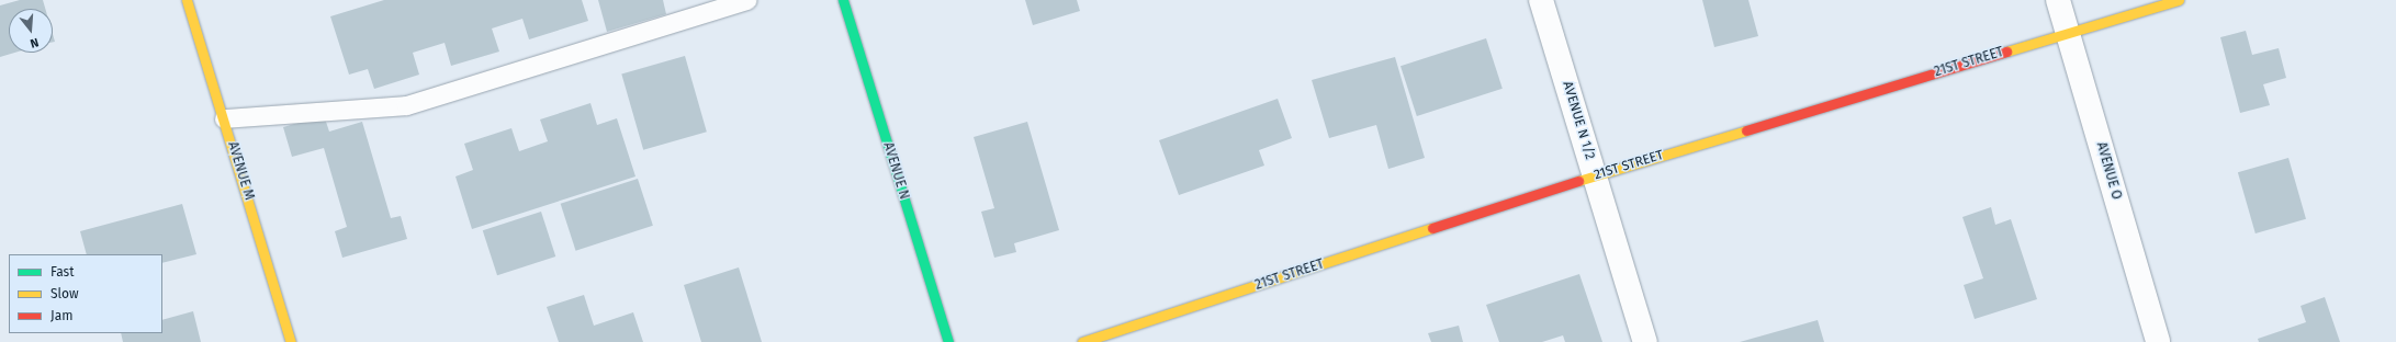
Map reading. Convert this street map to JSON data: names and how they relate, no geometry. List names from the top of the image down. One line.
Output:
{"streets":{"street":["21ST STREET","AVENUE N 1/2","AVENUE M","AVENUE N","AVENUE O"]},"crossings":[["21ST STREET","AVENUE N 1/2"],["21ST STREET","AVENUE O"]],"legend":["Fast","Slow","Jam"],"north":"bottom"}
